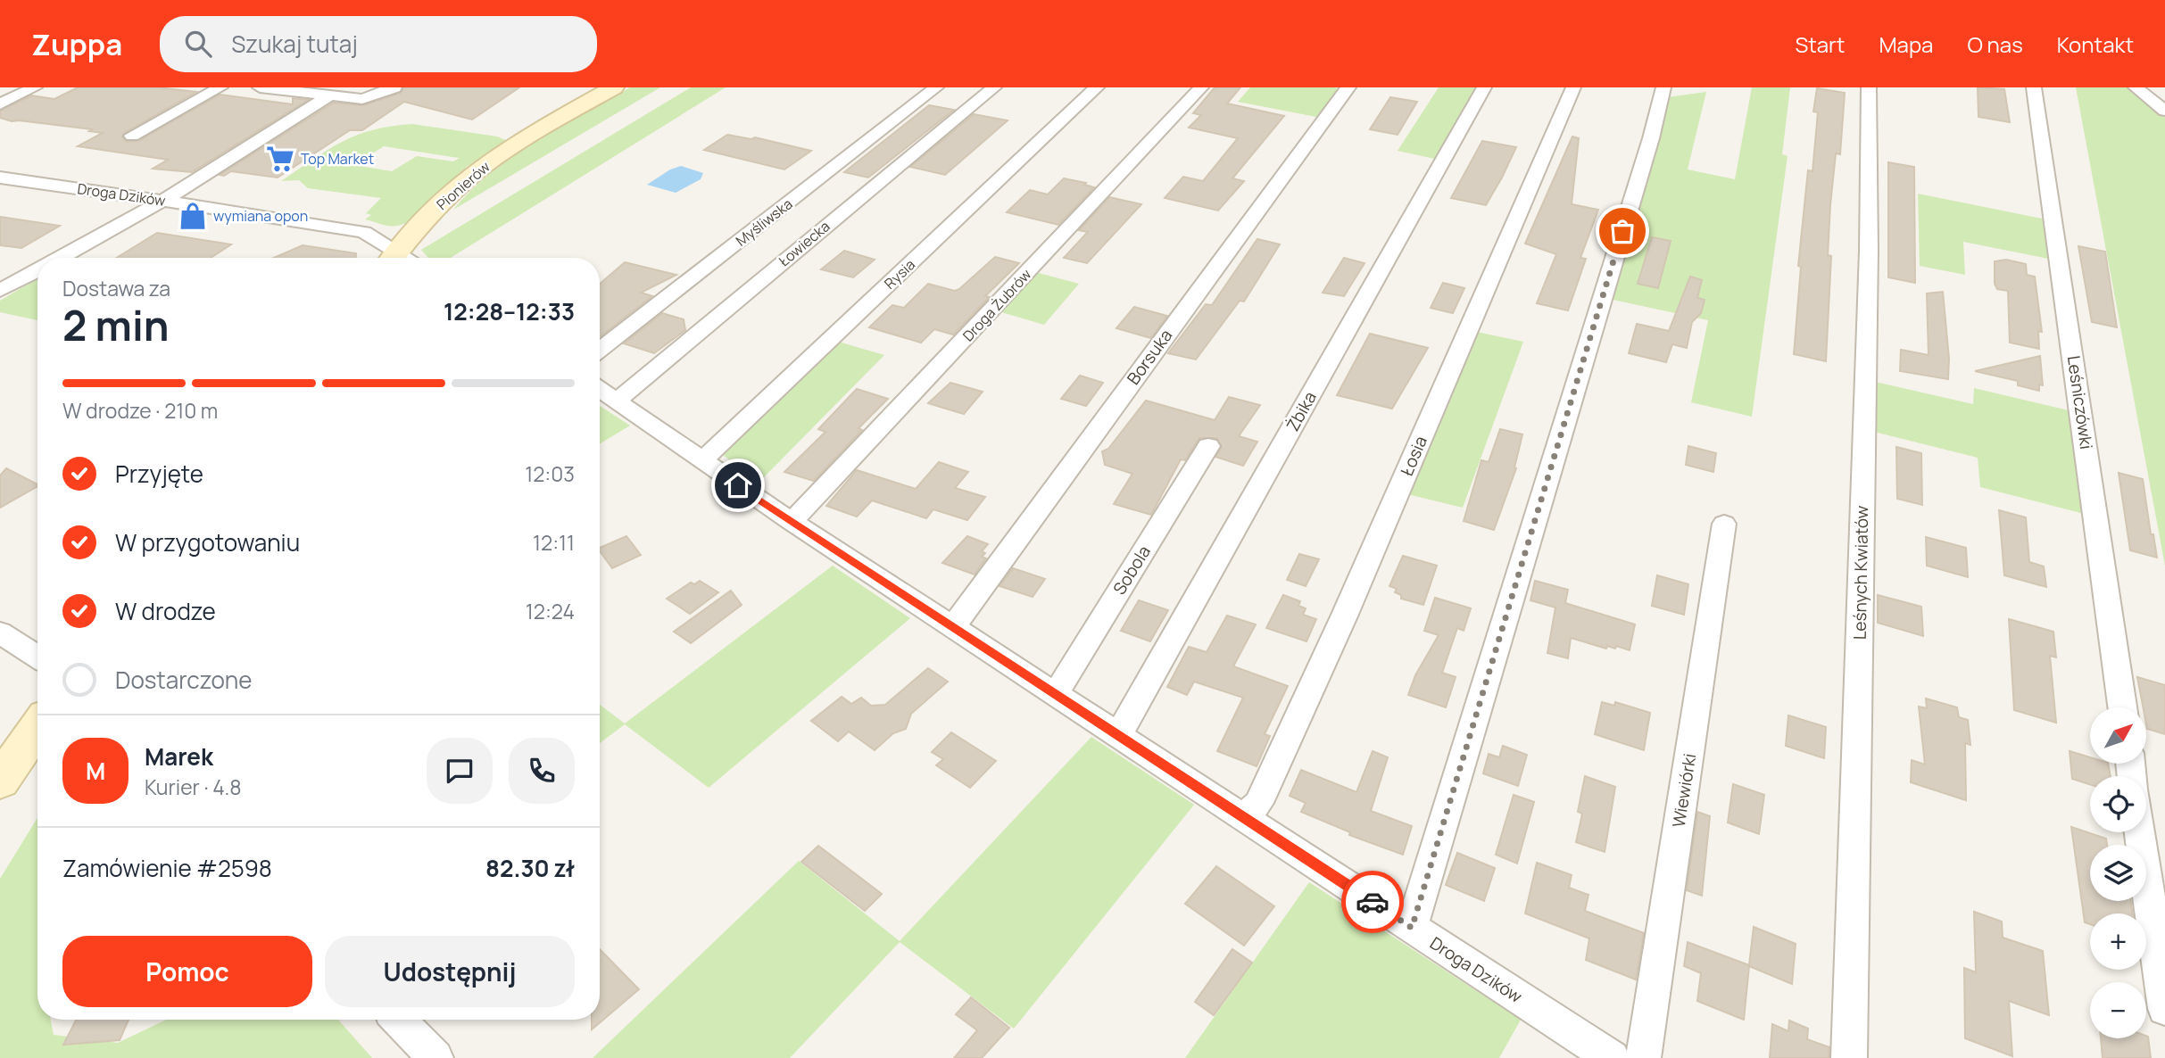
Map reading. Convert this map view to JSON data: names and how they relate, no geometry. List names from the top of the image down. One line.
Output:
{"streets":{"main road":["Pionierów"],"street":["Droga Dzików","Myśliwska","Łowiecka","Rysia","Droga Żubrów","Borsuka","Leśniczówki","Żbika","Łosia","Sobola","Leśnych Kwiatów","Wiewiórki"]},"crossings":[["Pionierów","Droga Dzików"],["Droga Dzików","Łowiecka"],["Droga Dzików","Rysia"],["Droga Dzików","Droga Żubrów"],["Droga Dzików","Borsuka"],["Droga Dzików","Żbika"],["Droga Dzików","Łosia"],["Droga Dzików","Sobola"]],"places":{"supermarket":["Top Market"],"shop":["wymiana opon"]},"north":"top right","page":{"header":"Zuppa","search":"Szukaj tutaj","nav":["Start","Mapa","O nas","Kontakt"],"heading":["2 min","Dostawa za","12:28–12:33"],"panel":["Marek","Kurier · 4.8","Zamówienie #2598","82.30 zł"],"bar":"W drodze · 210 m","list":[["Przyjęte","12:03"],["W przygotowaniu","12:11"],["W drodze","12:24"],"Dostarczone"],"map_buttons":["+","−"],"round":"M","buttons":["Pomoc","Udostępnij"]}}
